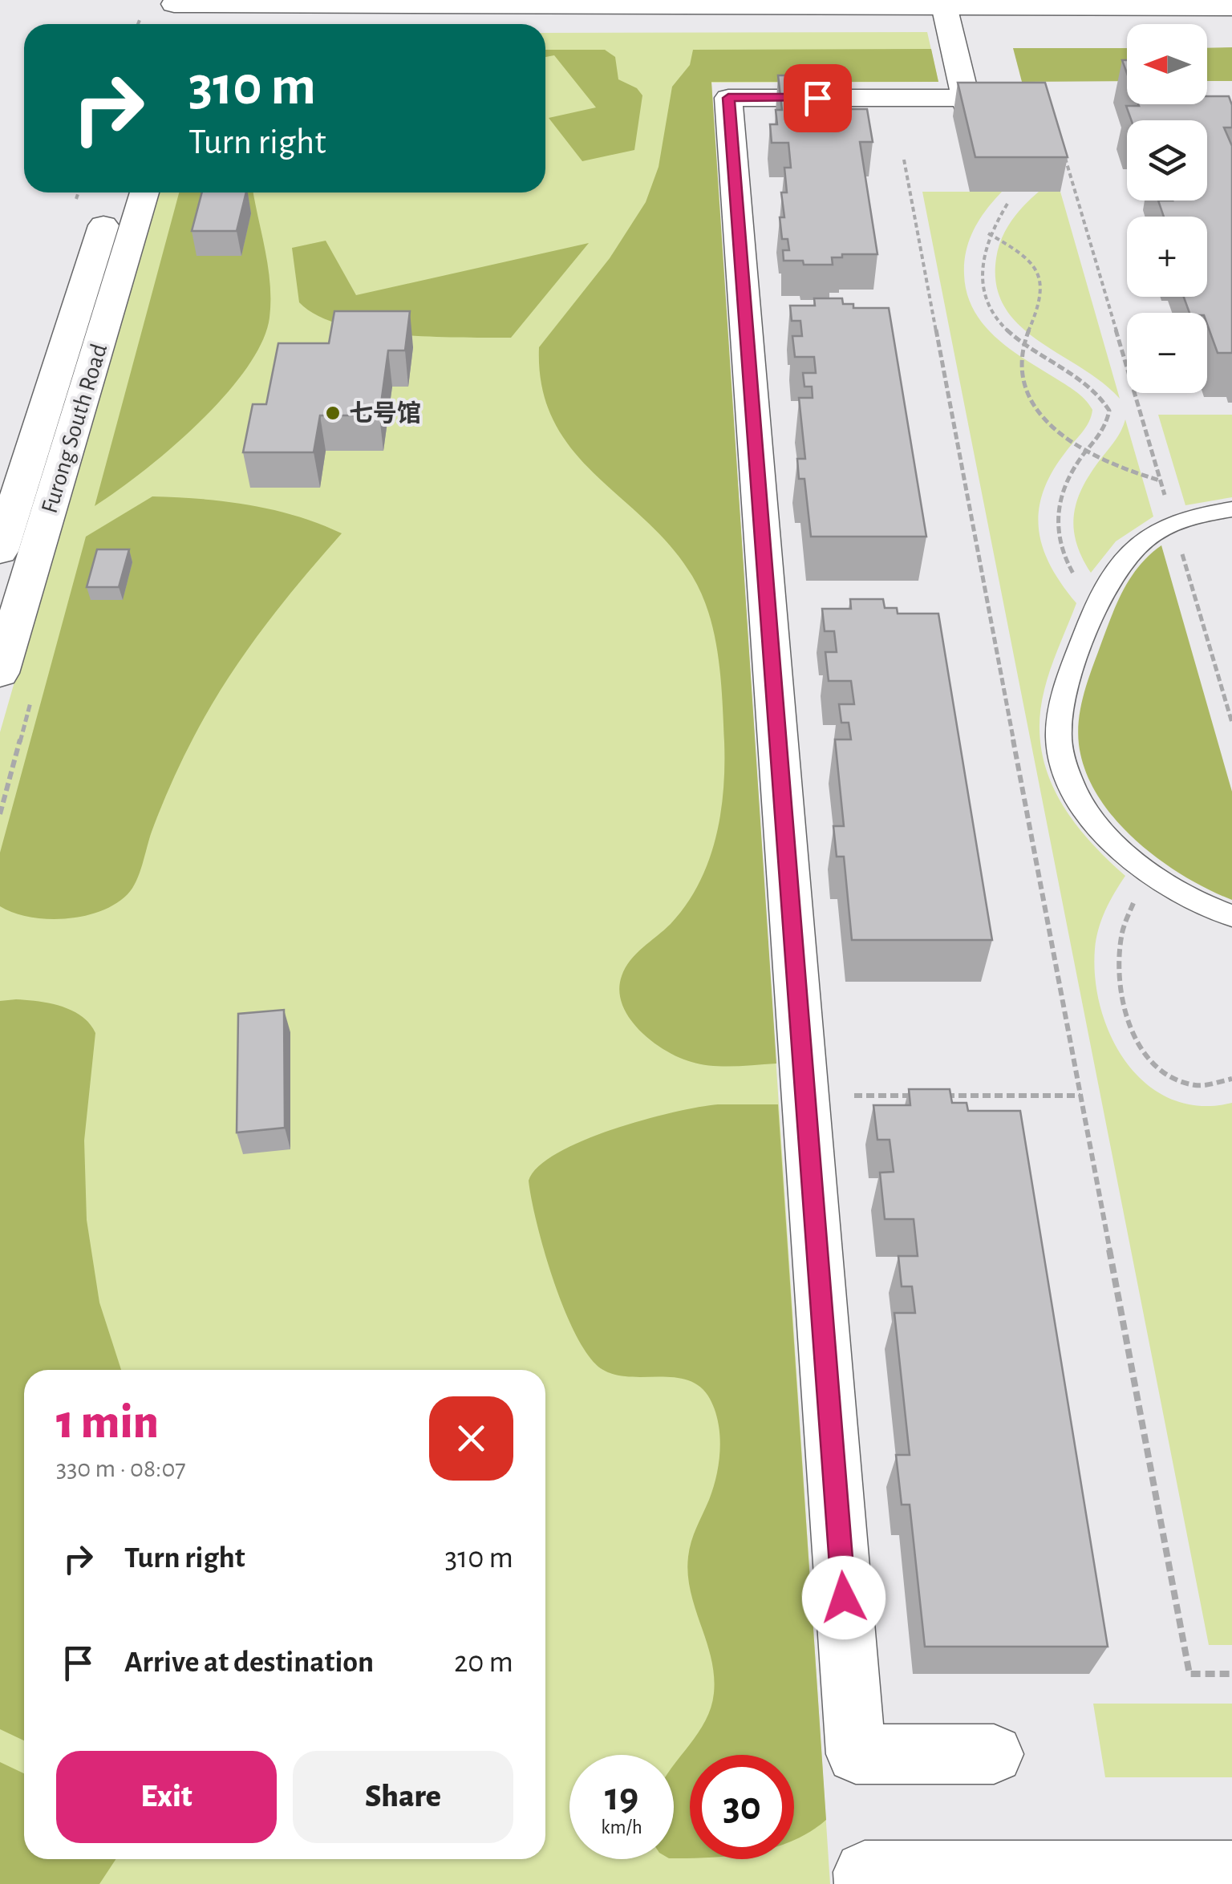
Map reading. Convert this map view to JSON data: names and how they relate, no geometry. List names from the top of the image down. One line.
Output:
{"streets":{"main road":["Furong South Road"]},"places":["七号馆"],"north":"left","page":{"map_buttons":["+","−"],"turn":["310 m","Turn right"],"heading":["1 min","330 m · 08:07"],"list":[{"name":"Turn right","value":"310 m"},{"name":"Arrive at destination","value":"20 m"}],"buttons":["Exit","Share"],"speed":"19 km/h","limit":"30"}}
